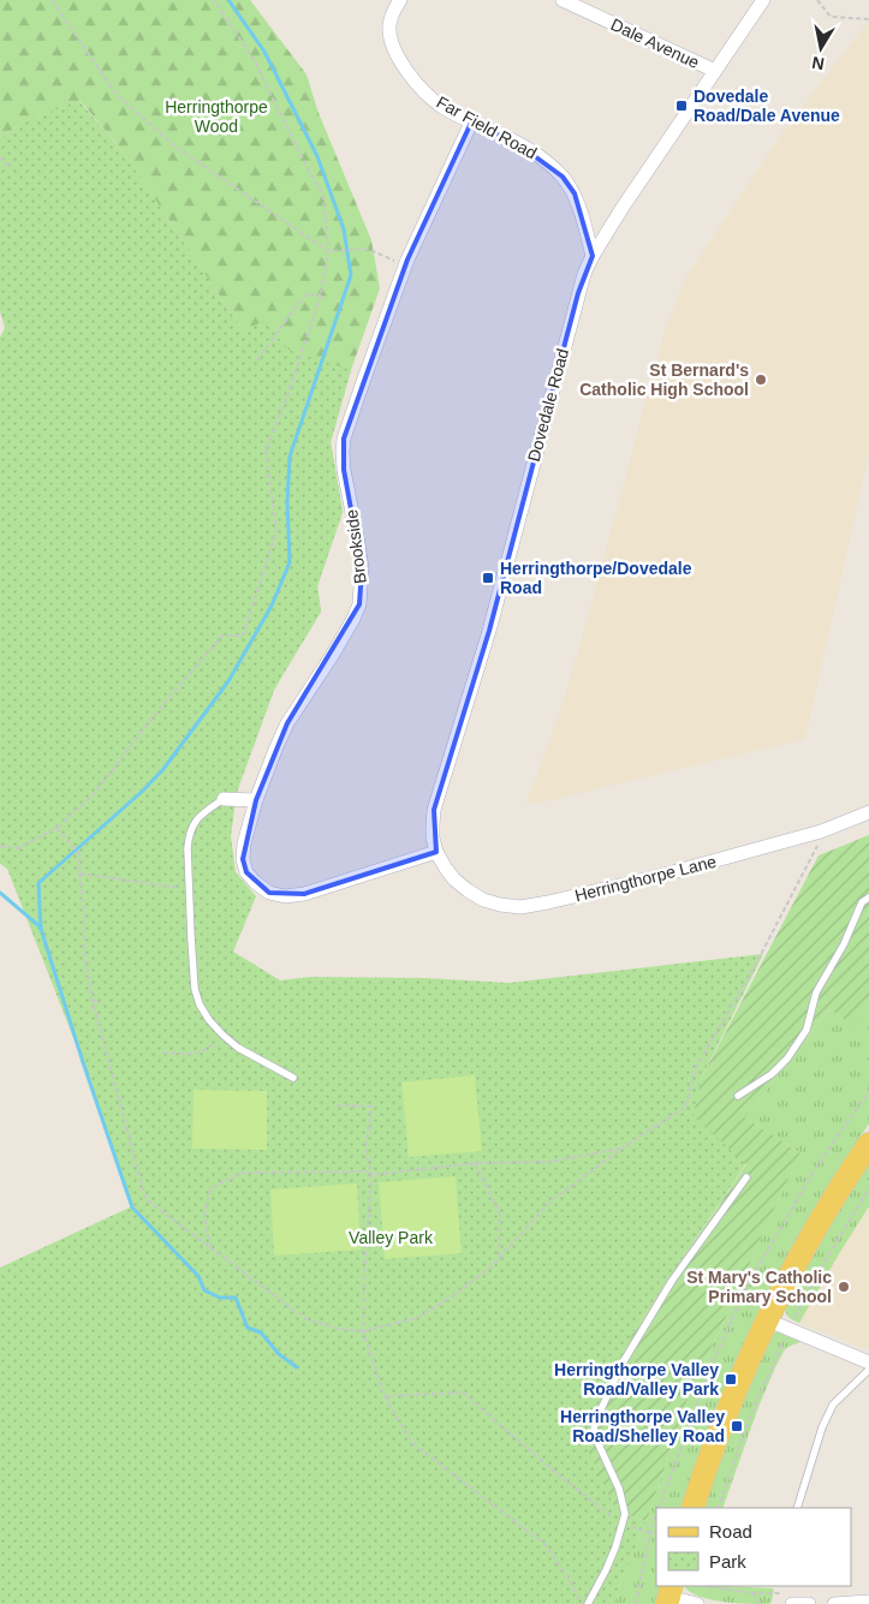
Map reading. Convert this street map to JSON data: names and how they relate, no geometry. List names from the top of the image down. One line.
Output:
{"streets":{"street":["Dale Avenue","Far Field Road","Dovedale Road","Brookside","Herringthorpe Lane"]},"crossings":[["Dale Avenue","Dovedale Road"],["Far Field Road","Dovedale Road"],["Far Field Road","Brookside"],["Dovedale Road","Brookside"],["Dovedale Road","Herringthorpe Lane"],["Brookside","Herringthorpe Lane"]],"parks":["Herringthorpe Wood","Valley Park"],"places":{"transit":["Dovedale Road/Dale Avenue","Herringthorpe/Dovedale Road","Herringthorpe Valley Road/Valley Park","Herringthorpe Valley Road/Shelley Road"],"other":["St Bernard's Catholic High School","St Mary's Catholic Primary School"]},"legend":["Road","Park"],"north":"bottom"}
